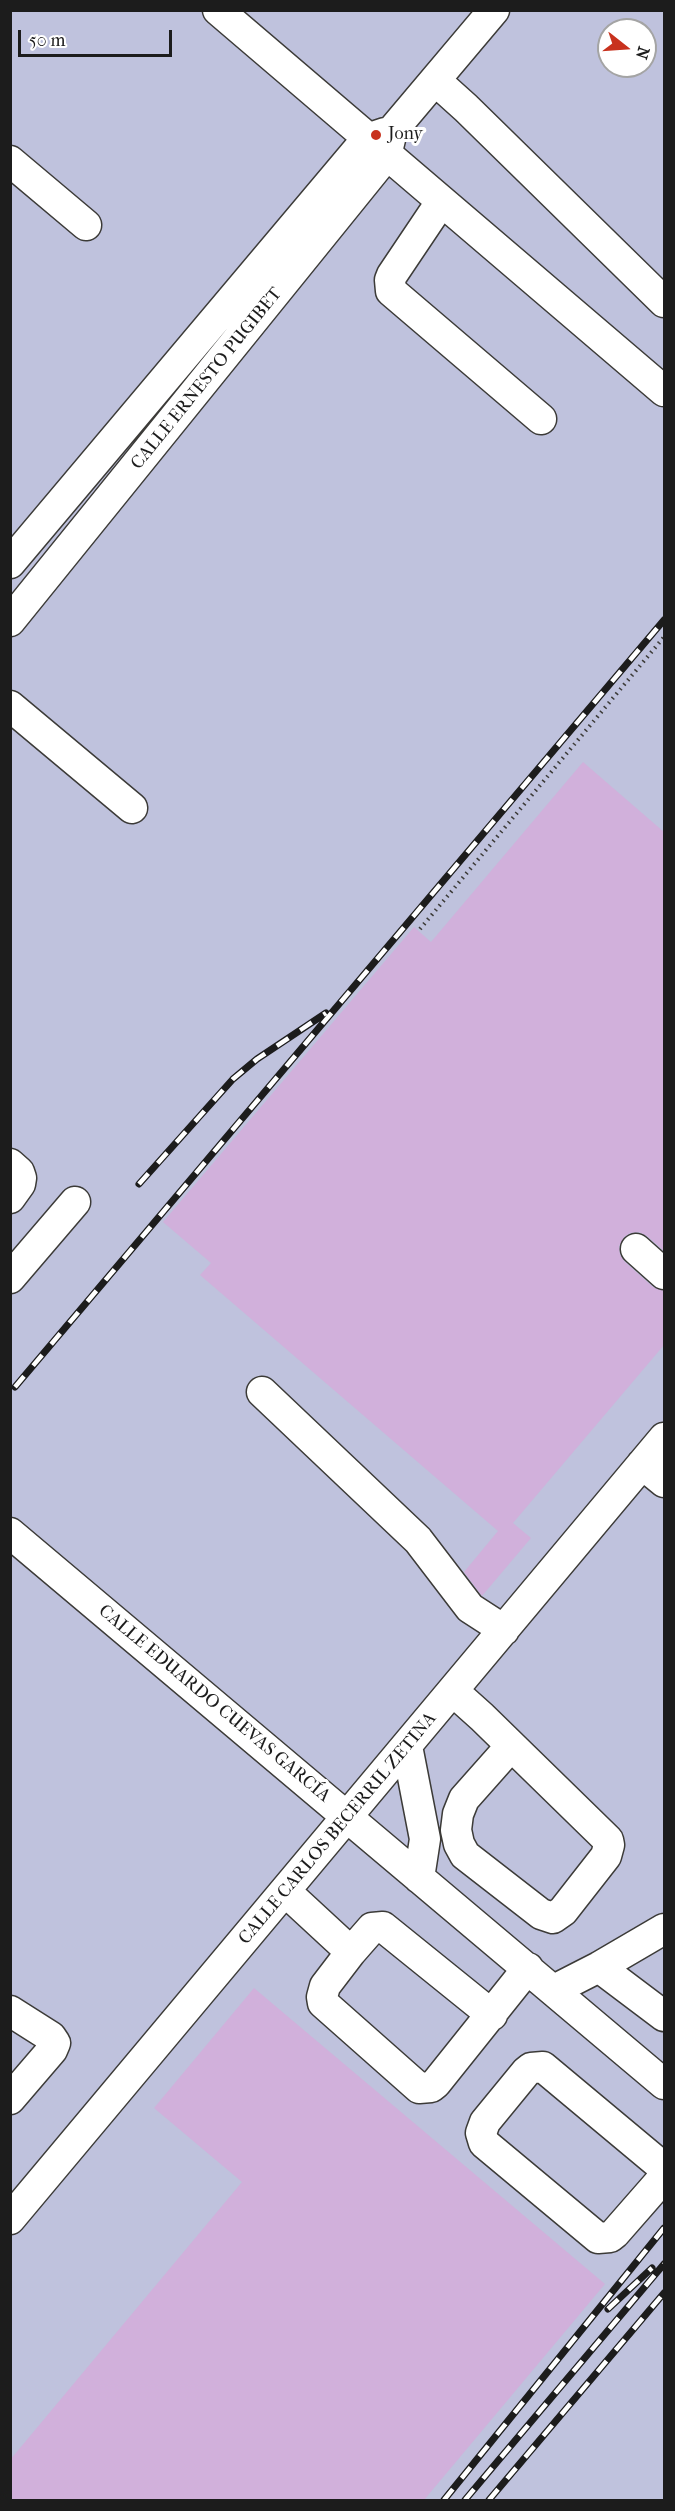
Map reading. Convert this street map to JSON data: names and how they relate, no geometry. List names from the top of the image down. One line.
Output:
{"streets":{"street":["CALLE ERNESTO PUGIBET","CALLE EDUARDO CUEVAS GARCÍA","CALLE CARLOS BECERRIL ZETINA"]},"crossings":[["CALLE EDUARDO CUEVAS GARCÍA","CALLE CARLOS BECERRIL ZETINA"]],"places":["Jony"],"scale_bar":"50 m","north":"right"}
